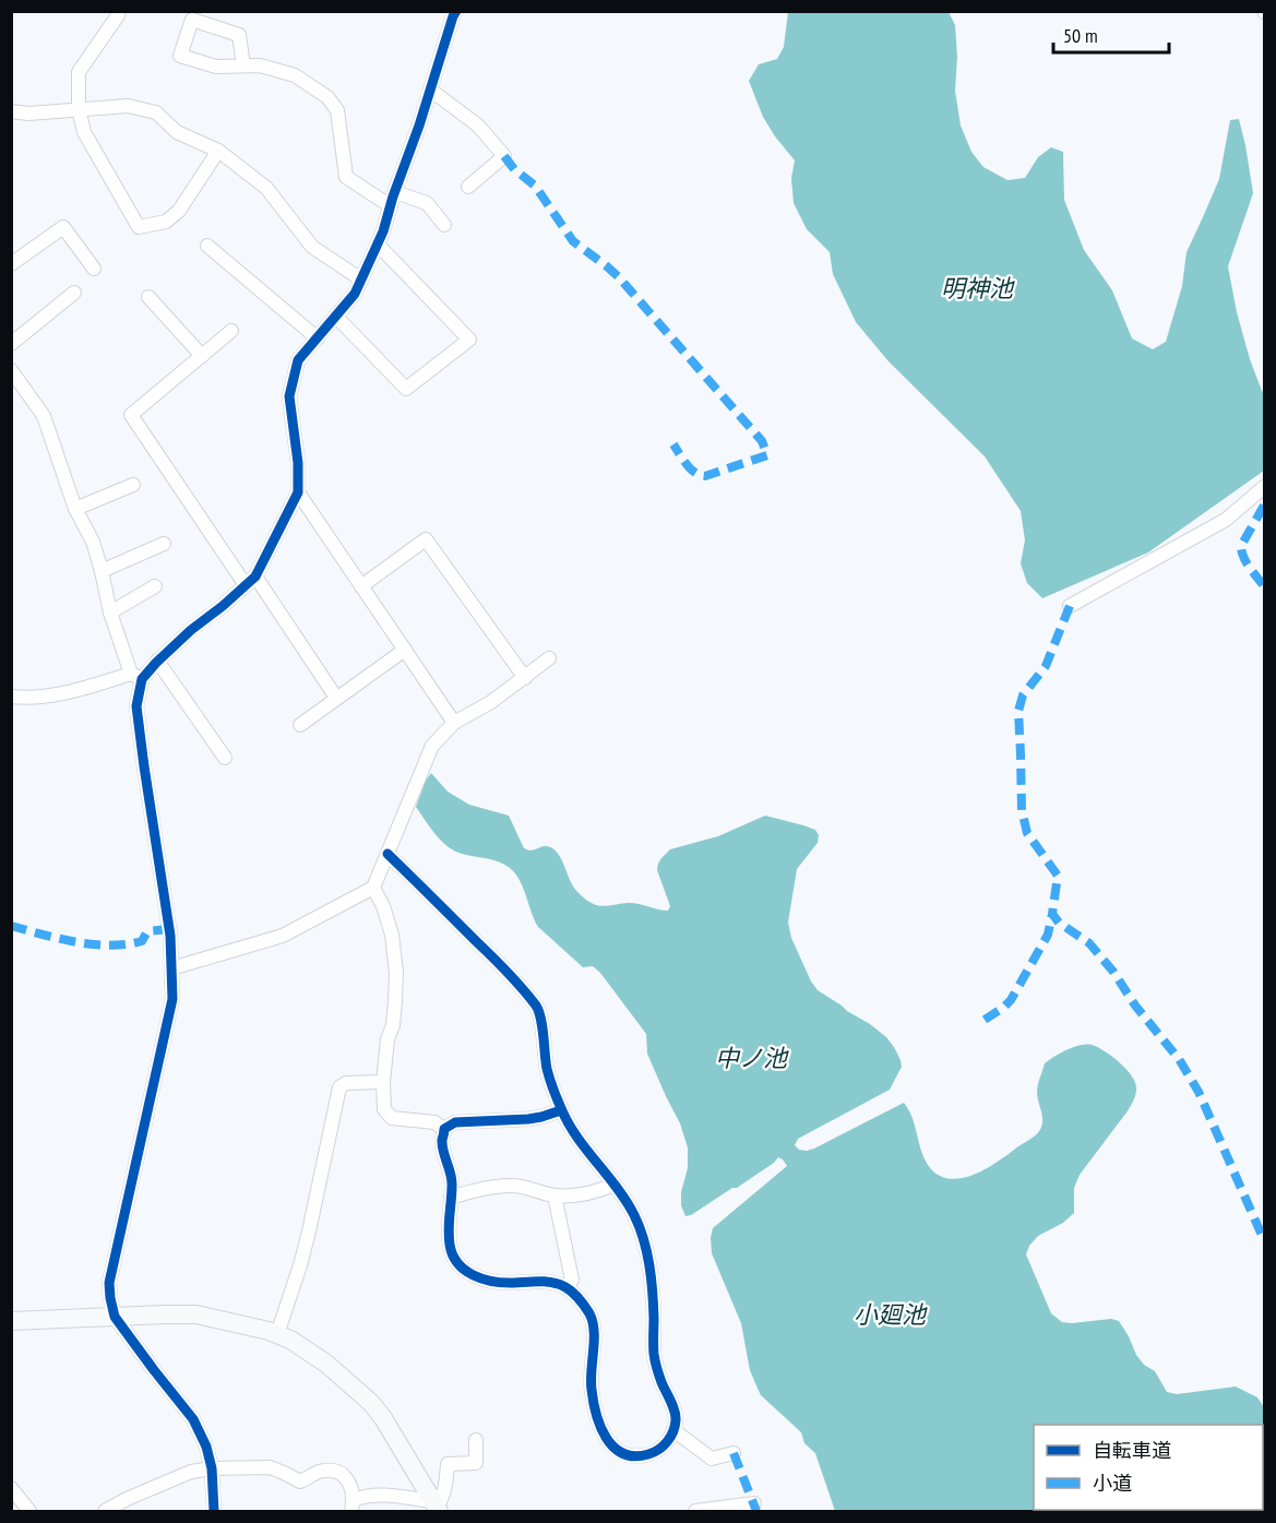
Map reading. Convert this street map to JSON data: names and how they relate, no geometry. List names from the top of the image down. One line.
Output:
{"water":["明神池","中ノ池","小廻池"],"legend":["自転車道","小道"],"scale_bar":"50 m"}
